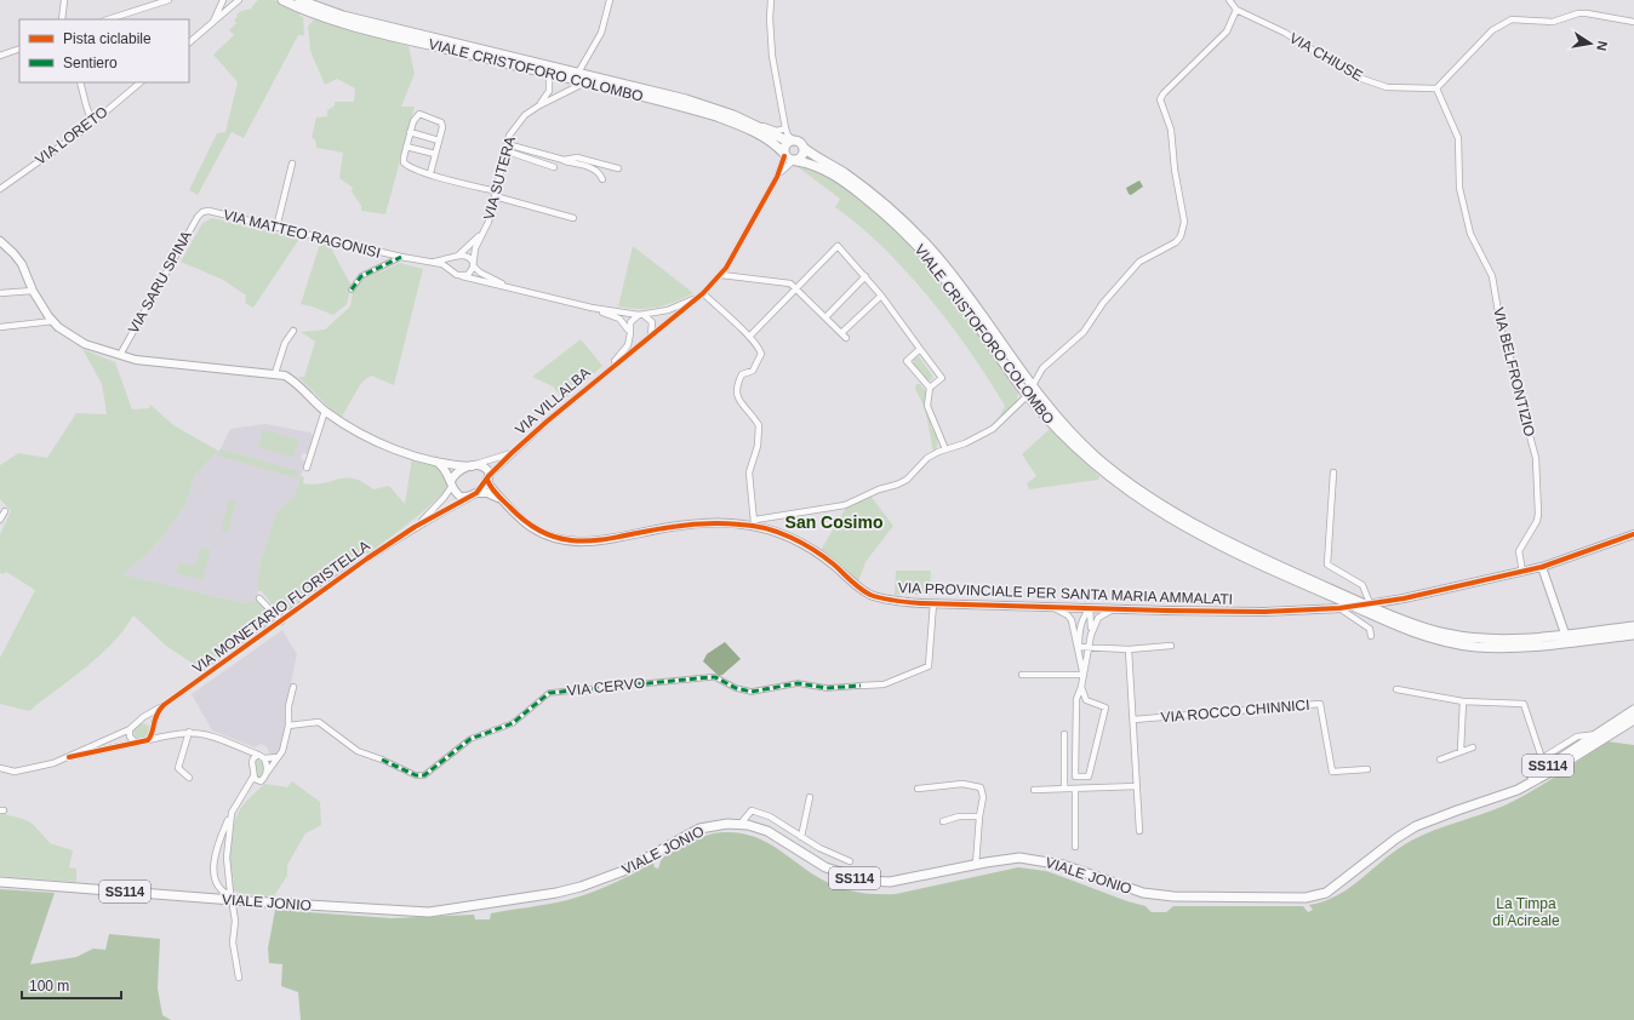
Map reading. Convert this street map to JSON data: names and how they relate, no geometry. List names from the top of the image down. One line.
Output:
{"streets":{"main road":["VIALE CRISTOFORO COLOMBO","SS114","VIALE JONIO"],"street":["VIA CHIUSE","VIA LORETO","VIA SUTERA","VIA MATTEO RAGONISI","VIA SARU SPINA","VIA BELFRONTIZIO","VIA VILLALBA","VIA PROVINCIALE PER SANTA MARIA AMMALATI","VIA MONETARIO FLORISTELLA","VIA CERVO","VIA ROCCO CHINNICI"]},"crossings":[["VIA CHIUSE","VIA BELFRONTIZIO"],["VIA MATTEO RAGONISI","VIA SARU SPINA"],["VIA PROVINCIALE PER SANTA MARIA AMMALATI","VIA CERVO"]],"districts":["San Cosimo"],"parks":["La Timpa di Acireale"],"legend":["Pista ciclabile","Sentiero"],"scale_bar":"100 m","north":"right"}
